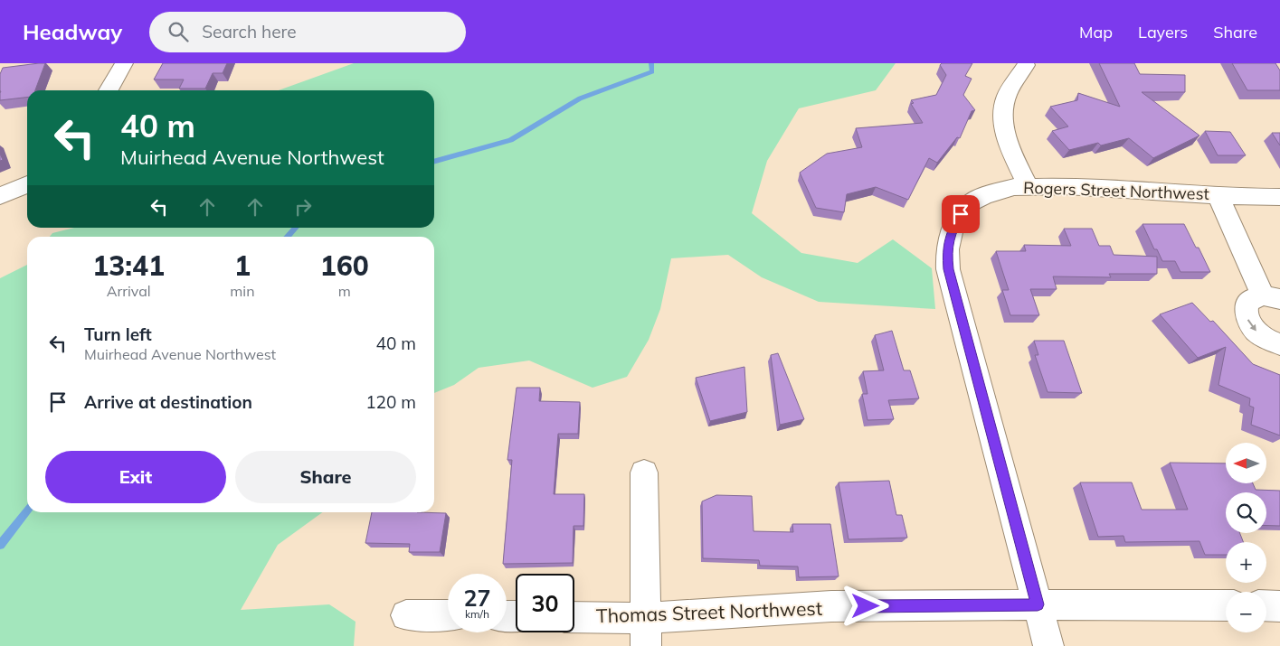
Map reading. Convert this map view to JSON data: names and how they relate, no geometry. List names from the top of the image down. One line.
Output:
{"streets":{"street":["Rogers Street Northwest","Thomas Street Northwest"]},"crossings":[["Rogers Street Northwest","Thomas Street Northwest"]],"north":"left","page":{"header":"Headway","search":"Search here","nav":["Map","Layers","Share"],"turn":["40 m","Muirhead Avenue Northwest"],"eta":["13:41","Arrival","1","min","160","m"],"list":[{"name":"Turn left","note":"Muirhead Avenue Northwest","value":"40 m"},{"name":"Arrive at destination","value":"120 m"}],"buttons":["Exit","Share"],"map_buttons":["+","−"],"speed":"27 km/h","limit":"30"}}
